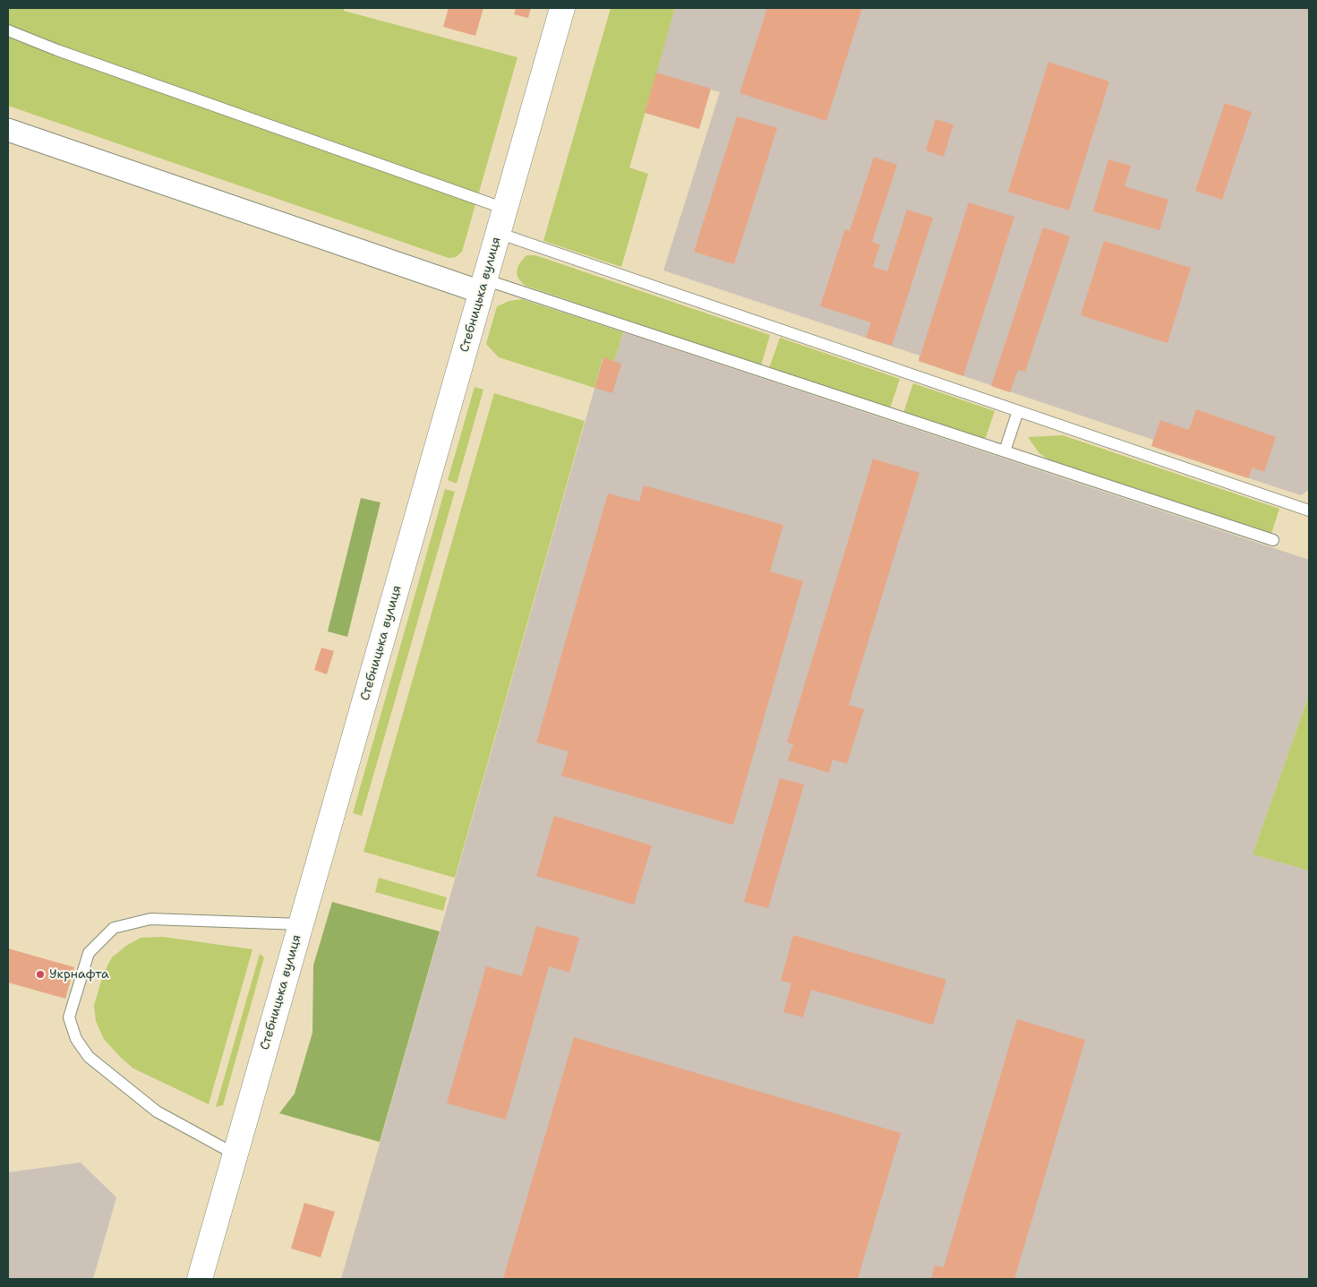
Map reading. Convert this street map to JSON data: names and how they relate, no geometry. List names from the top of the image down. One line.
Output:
{"streets":{"street":["Стебницька вулиця"]},"places":["Укрнафта"]}
